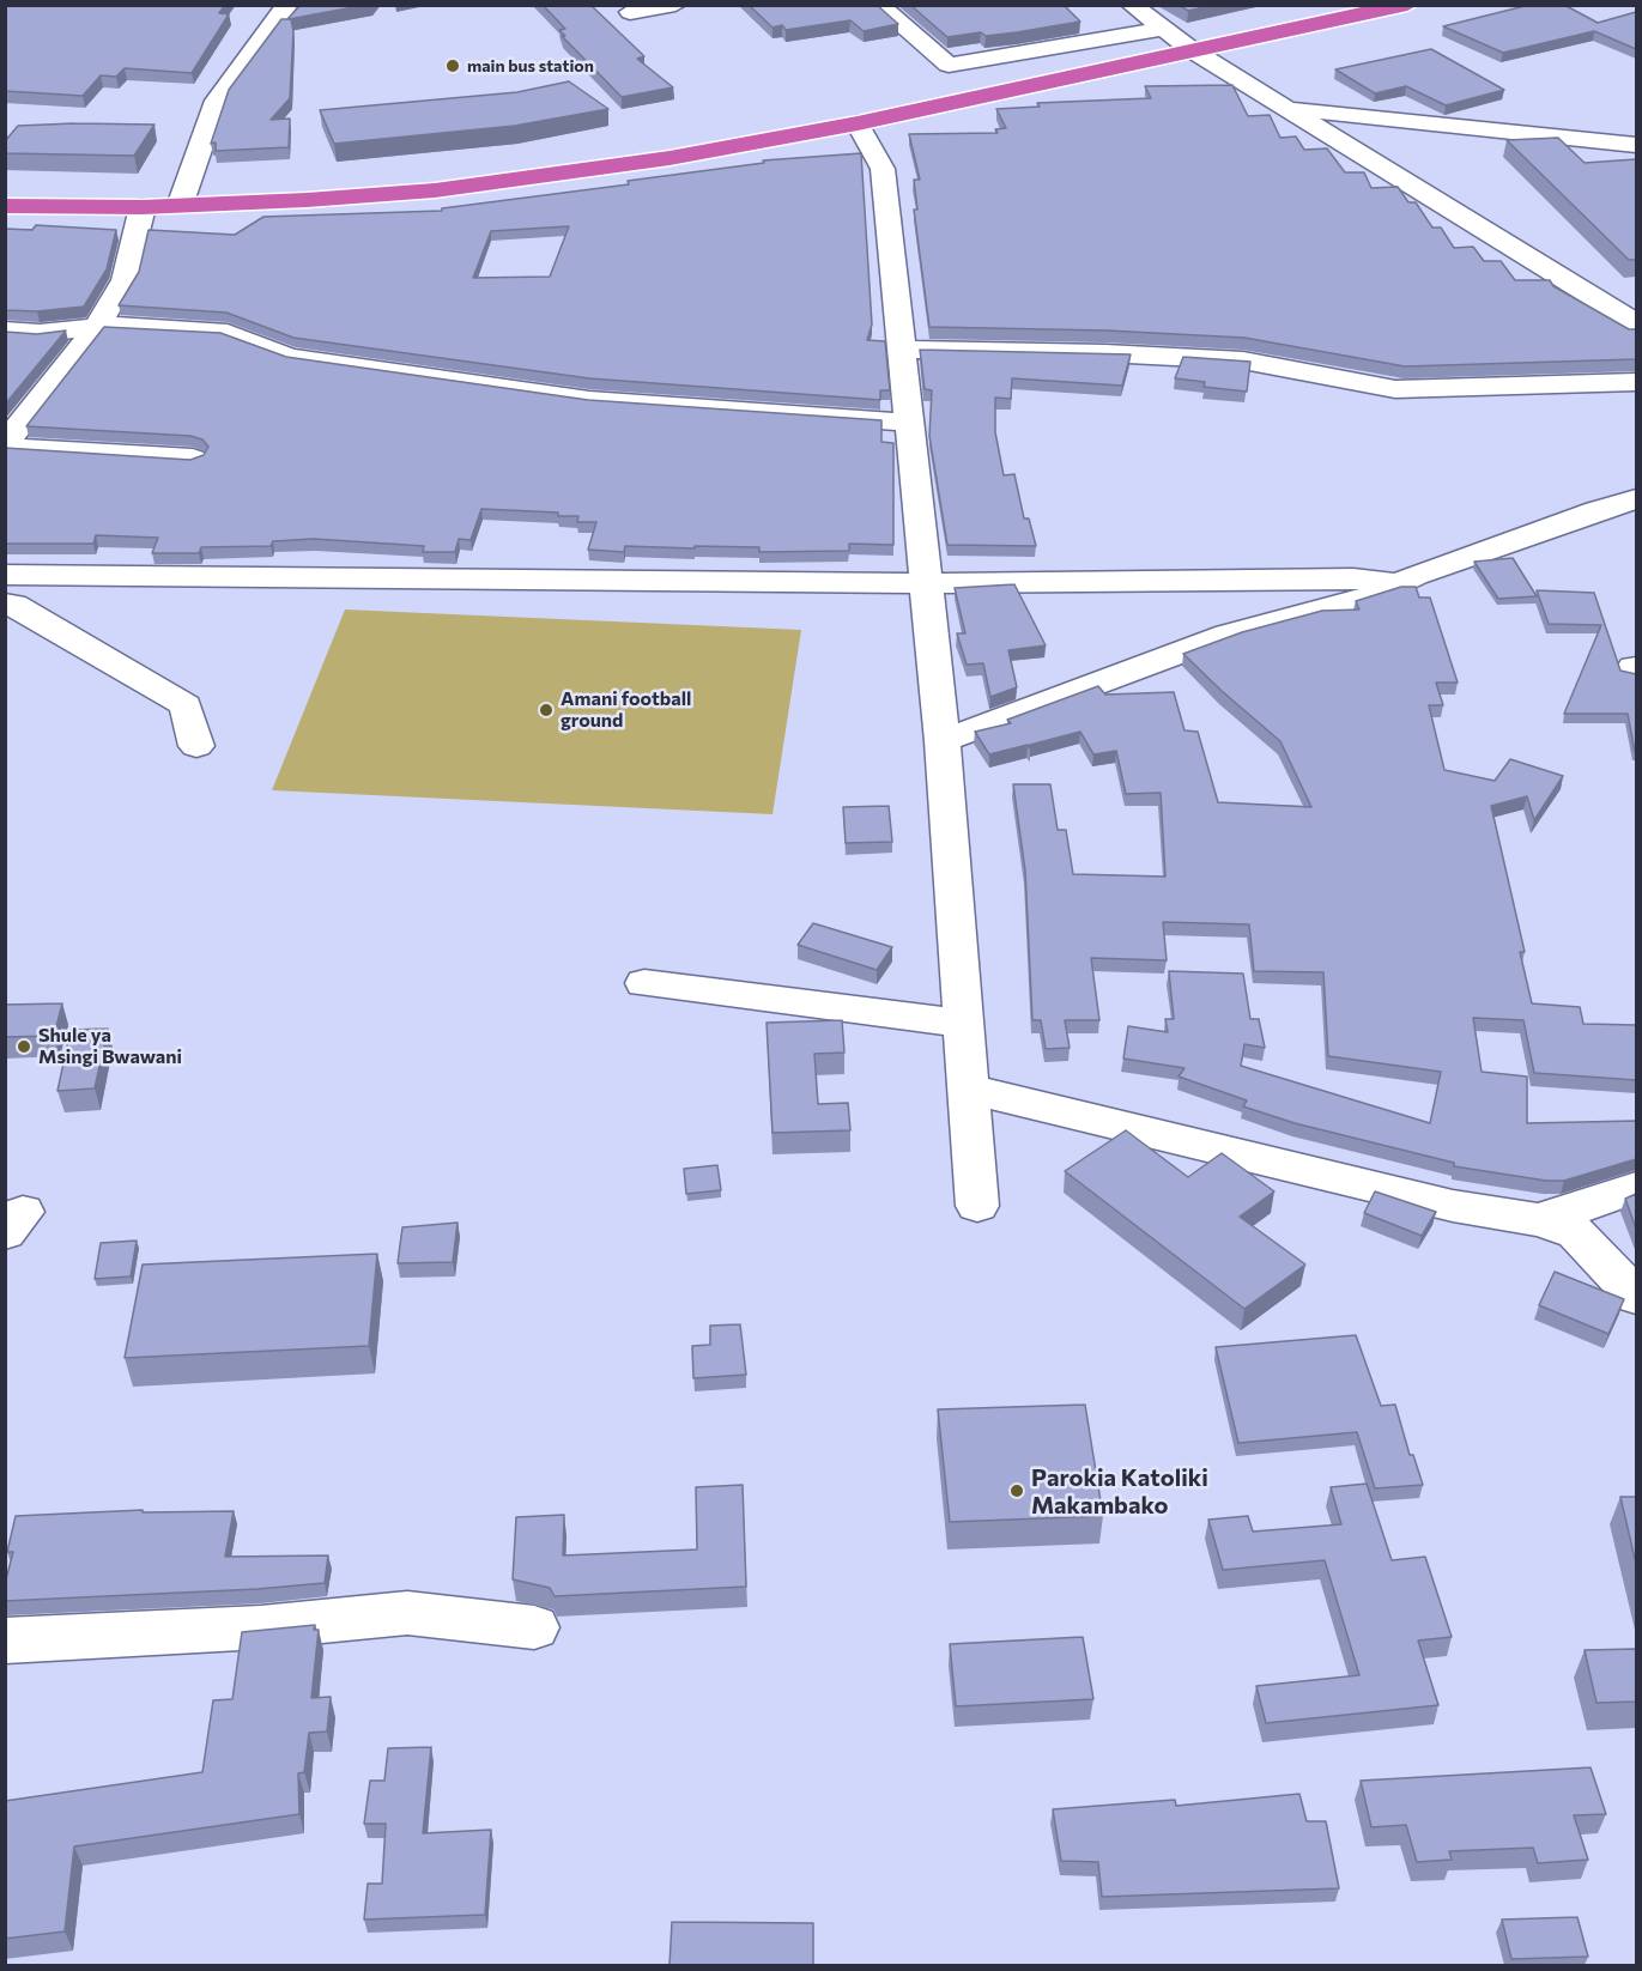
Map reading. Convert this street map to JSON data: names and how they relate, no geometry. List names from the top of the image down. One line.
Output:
{"places":["main bus station","Amani football ground","Shule ya Msingi Bwawani","Parokia Katoliki Makambako"]}
